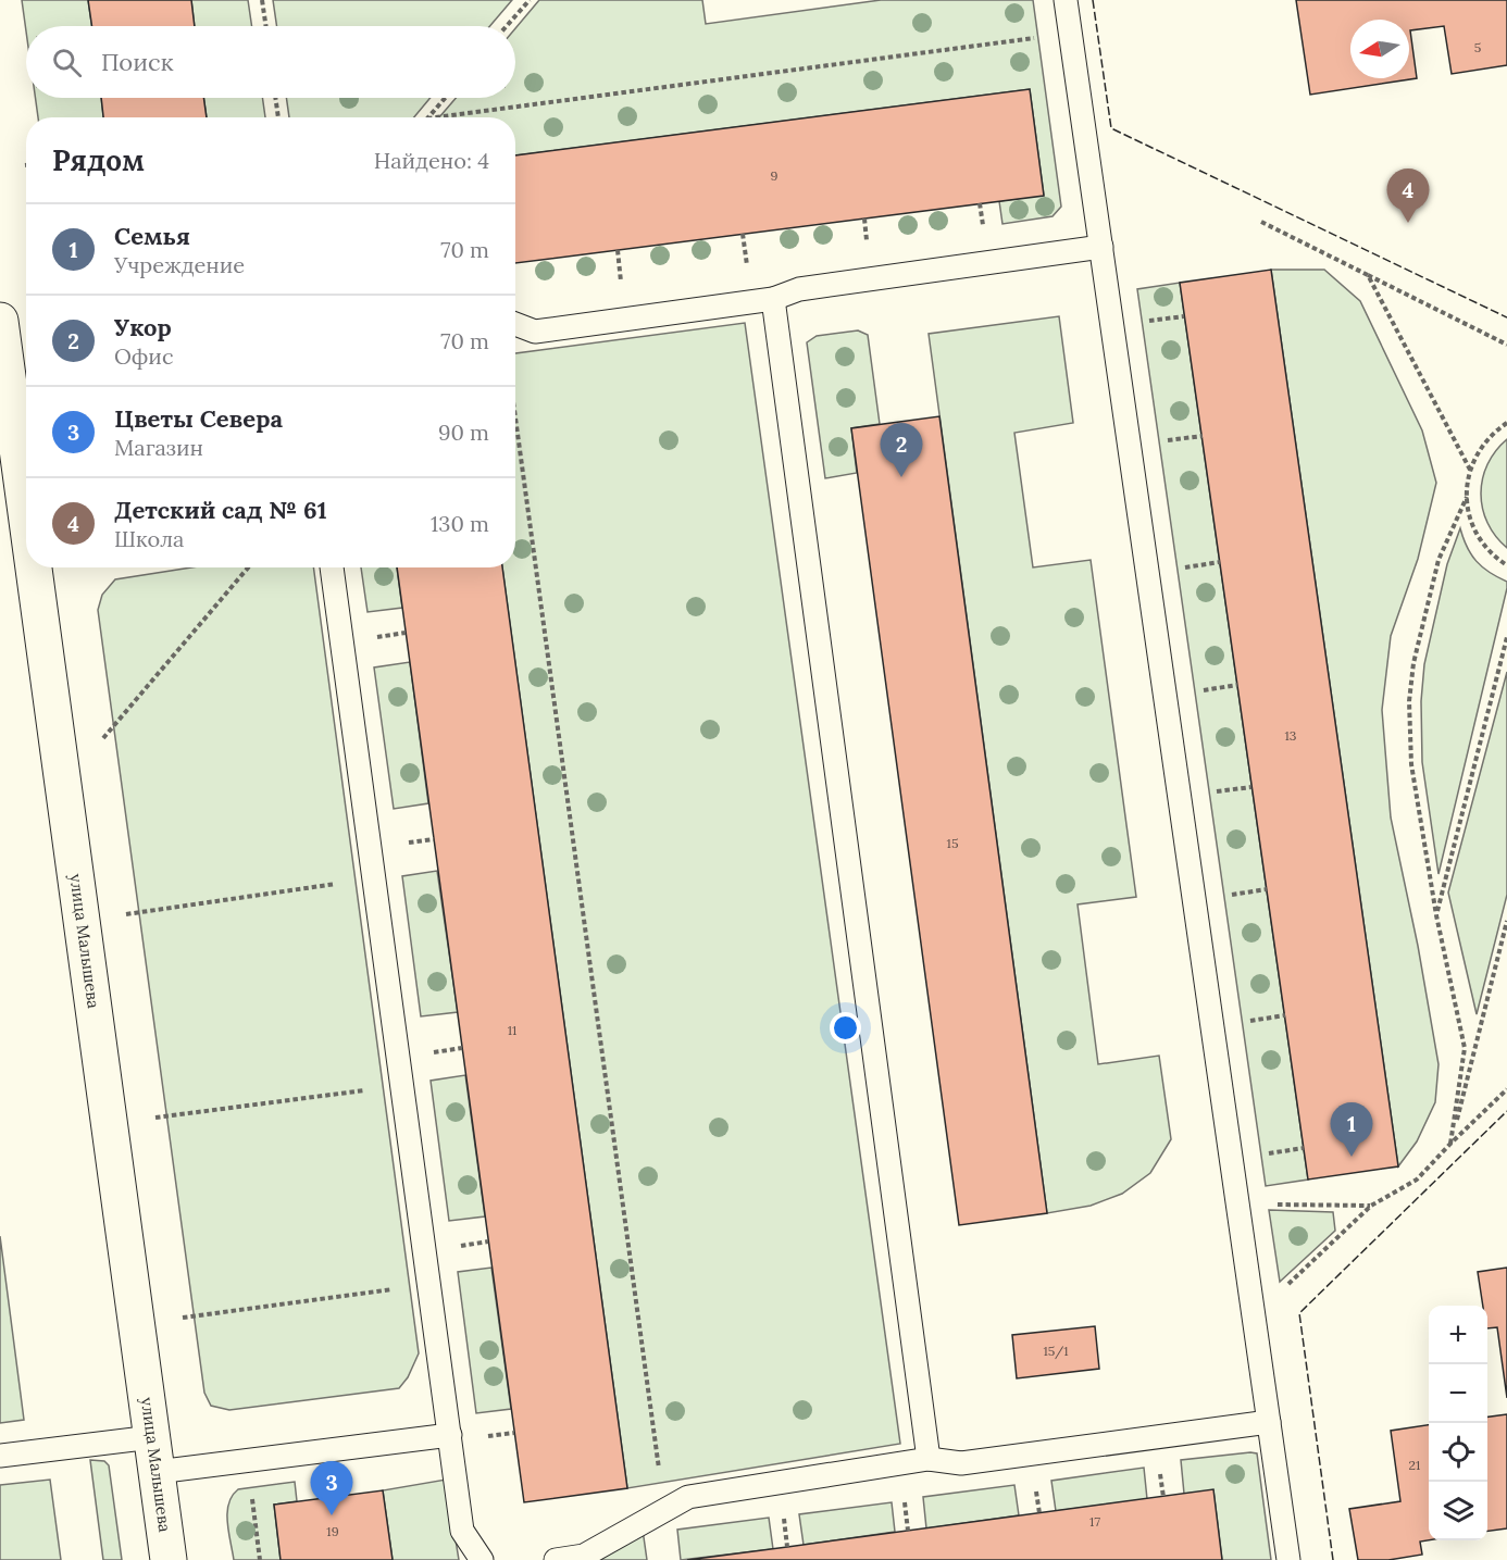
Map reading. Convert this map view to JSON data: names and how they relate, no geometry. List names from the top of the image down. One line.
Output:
{"streets":{"street":["улица Малышева"]},"house_numbers":["5","9","13","15","11","15/1","21","17","19"],"north":"left","page":{"search":"Поиск","heading":["Рядом","Найдено: 4"],"pins":["4","2","1","3"],"list":[{"mark":"1","name":"Семья","note":"Учреждение","value":"70 m"},{"mark":"2","name":"Укор","note":"Офис","value":"70 m"},{"mark":"3","name":"Цветы Севера","note":"Магазин","value":"90 m"},{"mark":"4","name":"Детский сад № 61","note":"Школа","value":"130 m"}],"map_buttons":["+","−"]}}
